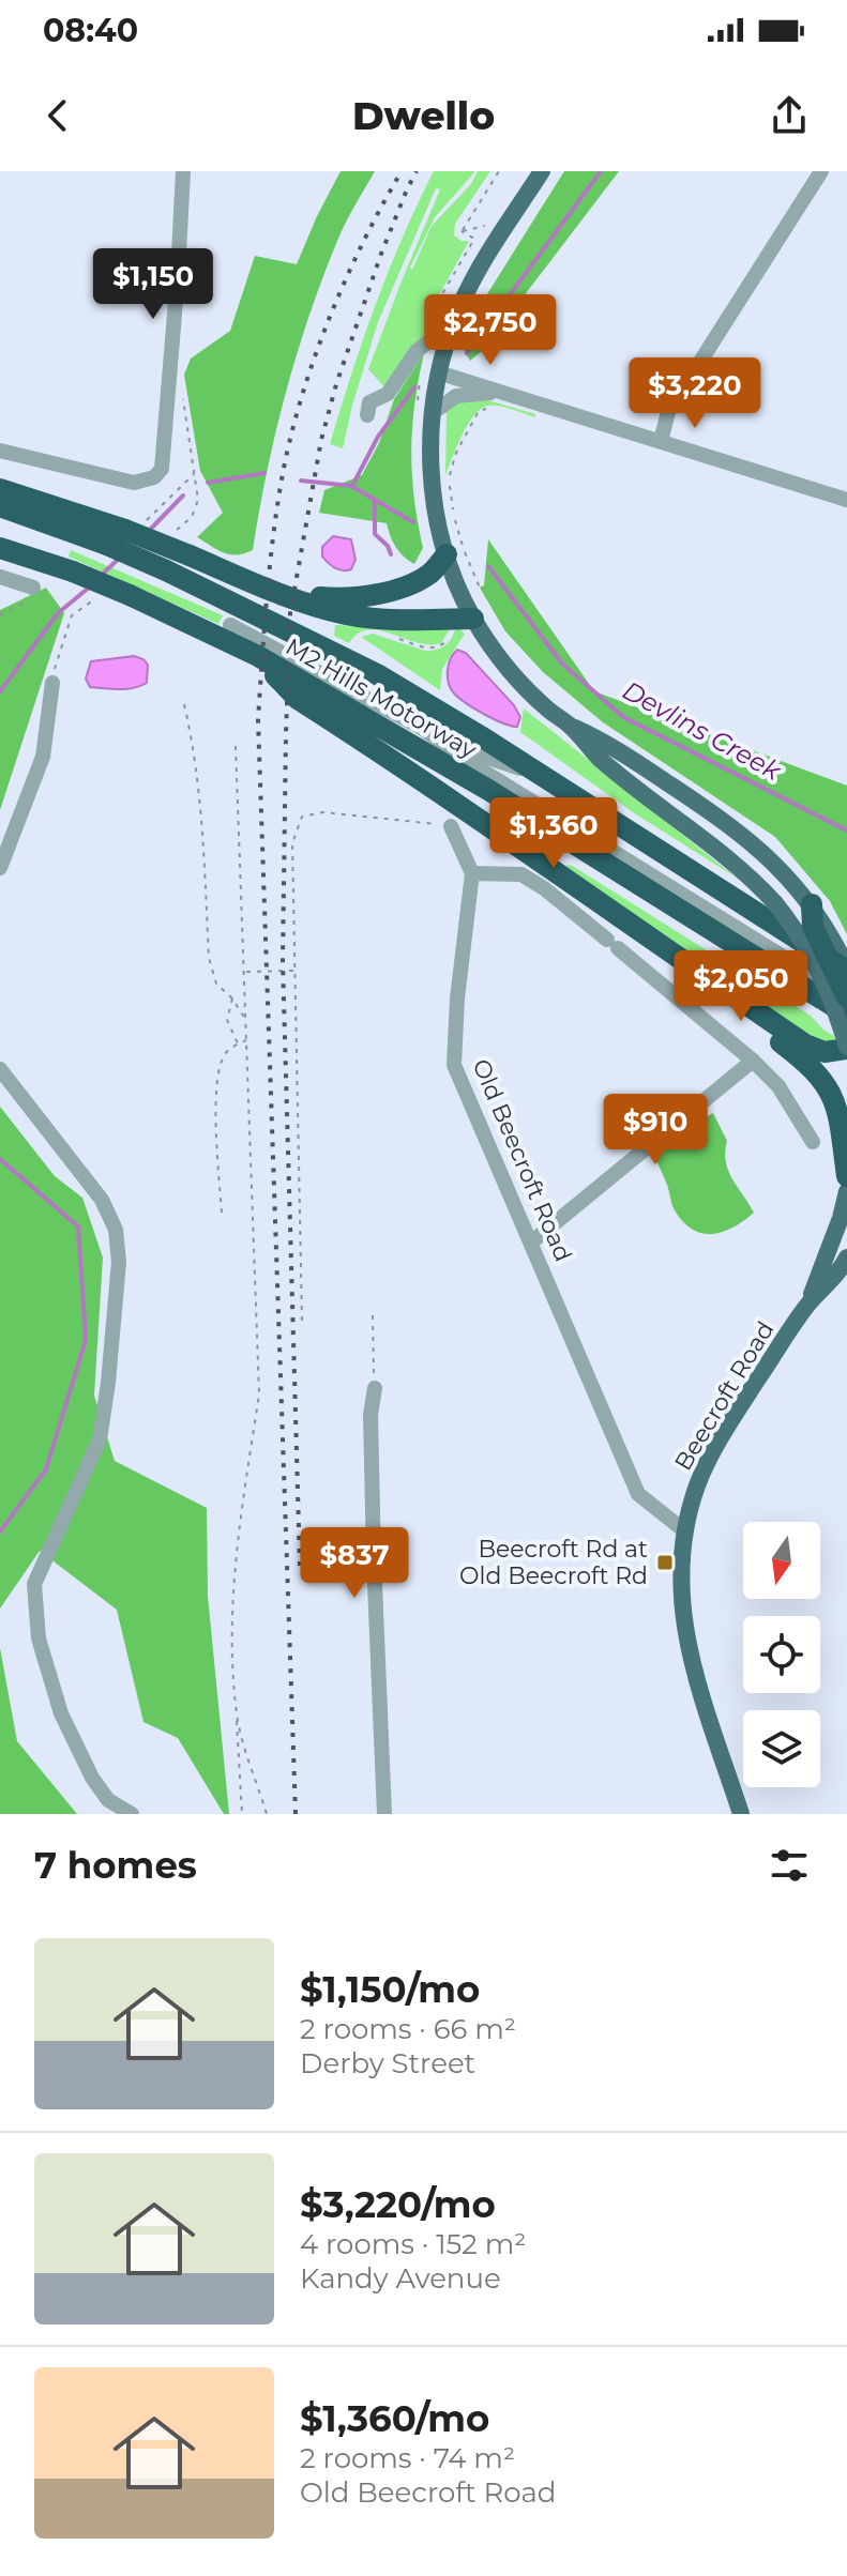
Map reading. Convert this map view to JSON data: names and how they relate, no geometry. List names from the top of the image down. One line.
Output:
{"streets":{"highway":["M2 Hills Motorway"],"main road":["Beecroft Road"],"street":["Old Beecroft Road"]},"crossings":[["Old Beecroft Road","Beecroft Road"]],"water":["Devlins Creek"],"places":{"transit":["Beecroft Rd at Old Beecroft Rd"]},"north":"bottom","page":{"status":"08:40","header":"Dwello","price":["$1,150","$2,750","$3,220","$1,360","$2,050","$910","$837"],"heading":"7 homes","list":[{"name":"$1,150/mo","note":"2 rooms · 66 m² · Derby Street"},{"name":"$3,220/mo","note":"4 rooms · 152 m² · Kandy Avenue"},{"name":"$1,360/mo","note":"2 rooms · 74 m² · Old Beecroft Road"}]}}
